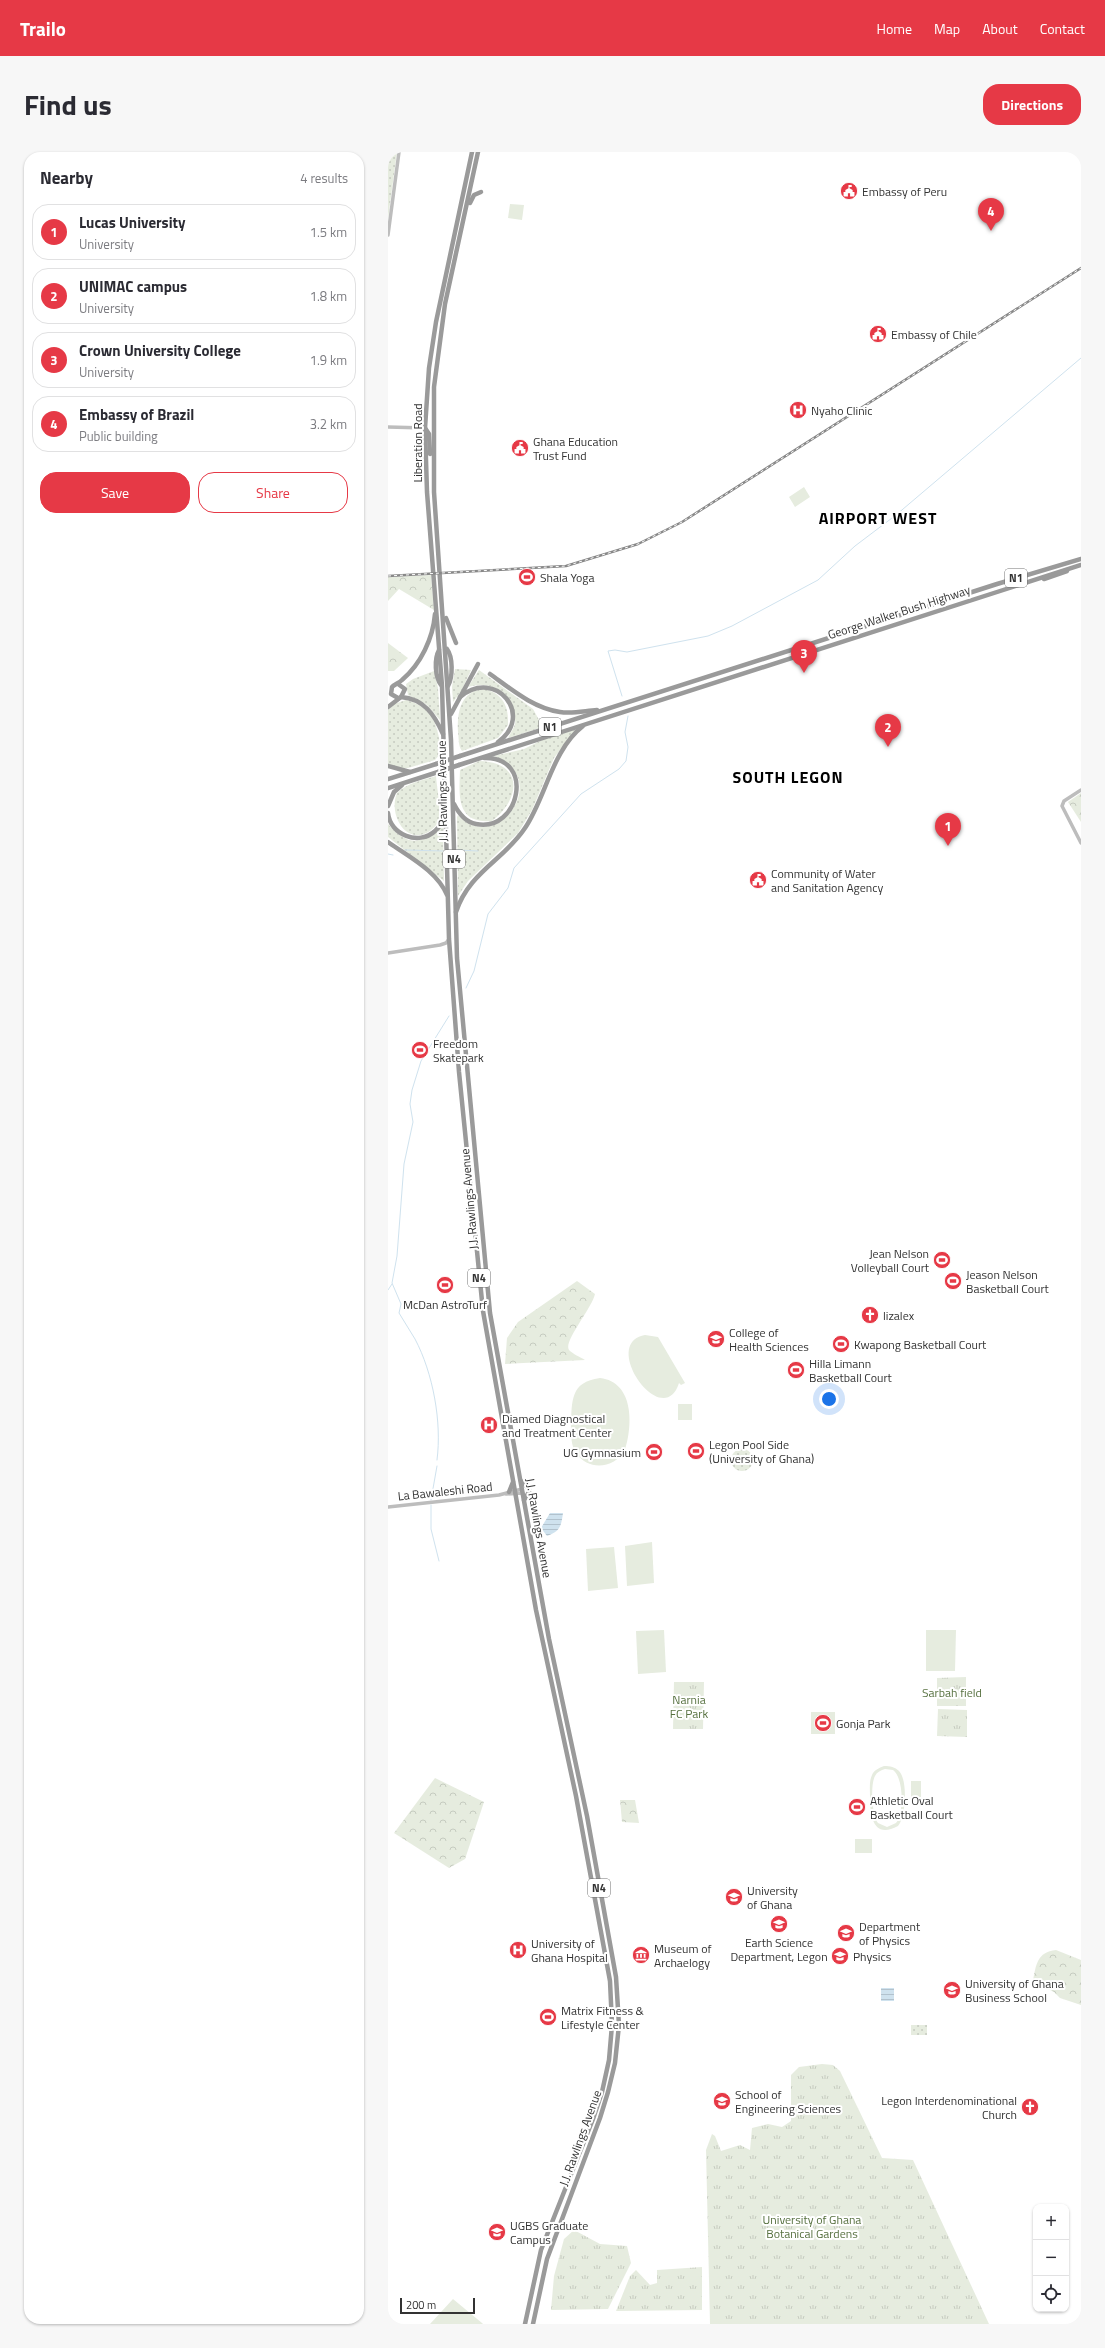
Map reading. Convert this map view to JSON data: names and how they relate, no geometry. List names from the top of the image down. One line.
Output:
{"streets":{"highway":["Liberation Road","N1","George Walker Bush Highway","J.J. Rawlings Avenue","N4"],"main road":["La Bawaleshi Road"]},"crossings":[["Liberation Road","J.J. Rawlings Avenue"],["N1","George Walker Bush Highway"],["J.J. Rawlings Avenue","La Bawaleshi Road"]],"districts":["AIRPORT WEST","SOUTH LEGON"],"parks":["Sarbah field","Narnia FC Park","University of Ghana Botanical Gardens"],"places":{"public building":["Embassy of Peru","Embassy of Chile","Ghana Education Trust Fund","Community of Water and Sanitation Agency"],"hospital":["Nyaho Clinic","Diamed Diagnostical and Treatment Center","University of Ghana Hospital"],"sports":["Shala Yoga","Freedom Skatepark","Jean Nelson Volleyball Court","Jeason Nelson Basketball Court","McDan AstroTurf","Kwapong Basketball Court","Hilla Limann Basketball Court","Legon Pool Side (University of Ghana)","UG Gymnasium","Gonja Park","Athletic Oval Basketball Court","Matrix Fitness & Lifestyle Center"],"church":["lizalex","Legon Interdenominational Church"],"school or university":["College of Health Sciences","University of Ghana","Earth Science Department, Legon","Department of Physics","Physics","University of Ghana Business School","School of Engineering Sciences","UGBS Graduate Campus"],"museum":["Museum of Archaelogy"]},"scale_bar":"200 m","page":{"header":"Trailo","nav":["Home","Map","About","Contact"],"title":"Find us","buttons":["Directions",["Save","Share"]],"heading":["Nearby","4 results"],"pins":["4","3","2","1"],"list":[{"mark":"1","name":"Lucas University","note":"University","value":"1.5 km"},{"mark":"2","name":"UNIMAC campus","note":"University","value":"1.8 km"},{"mark":"3","name":"Crown University College","note":"University","value":"1.9 km"},{"mark":"4","name":"Embassy of Brazil","note":"Public building","value":"3.2 km"}],"map_buttons":["+","−"],"scale":"200 m"}}
